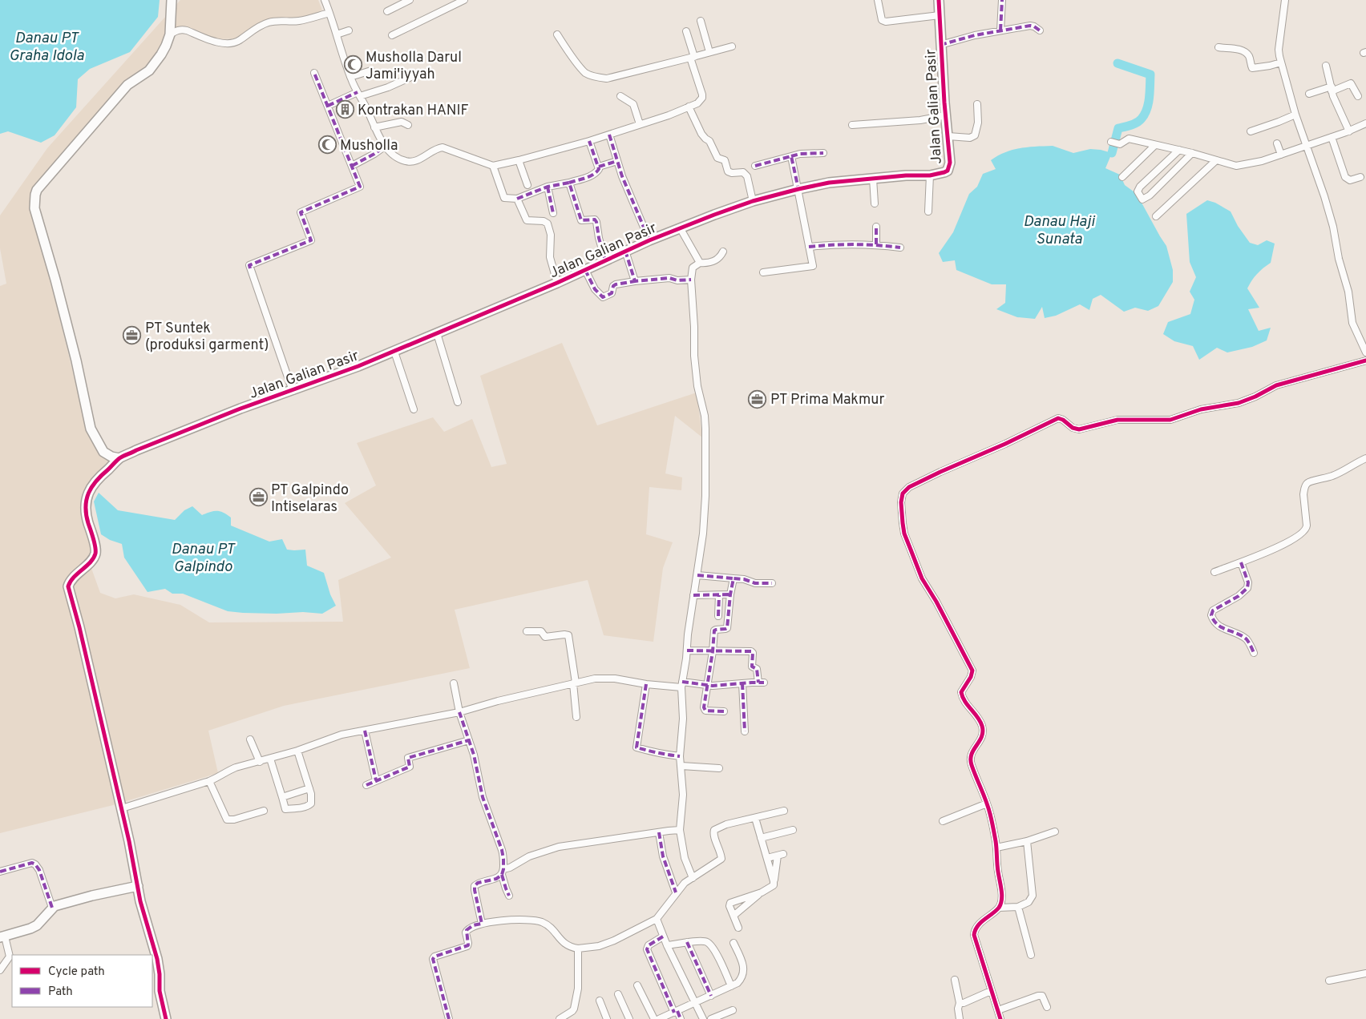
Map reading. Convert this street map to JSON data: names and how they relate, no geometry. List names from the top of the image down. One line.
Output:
{"streets":{"street":["Jalan Galian Pasir"]},"water":["Danau PT Graha Idola","Danau Haji Sunata","Danau PT Galpindo"],"places":{"mosque":["Musholla Darul Jami'iyyah","Musholla"],"building":["Kontrakan HANIF"],"office":["PT Suntek (produksi garment)","PT Prima Makmur","PT Galpindo Intiselaras"]},"legend":["Cycle path","Path"]}
